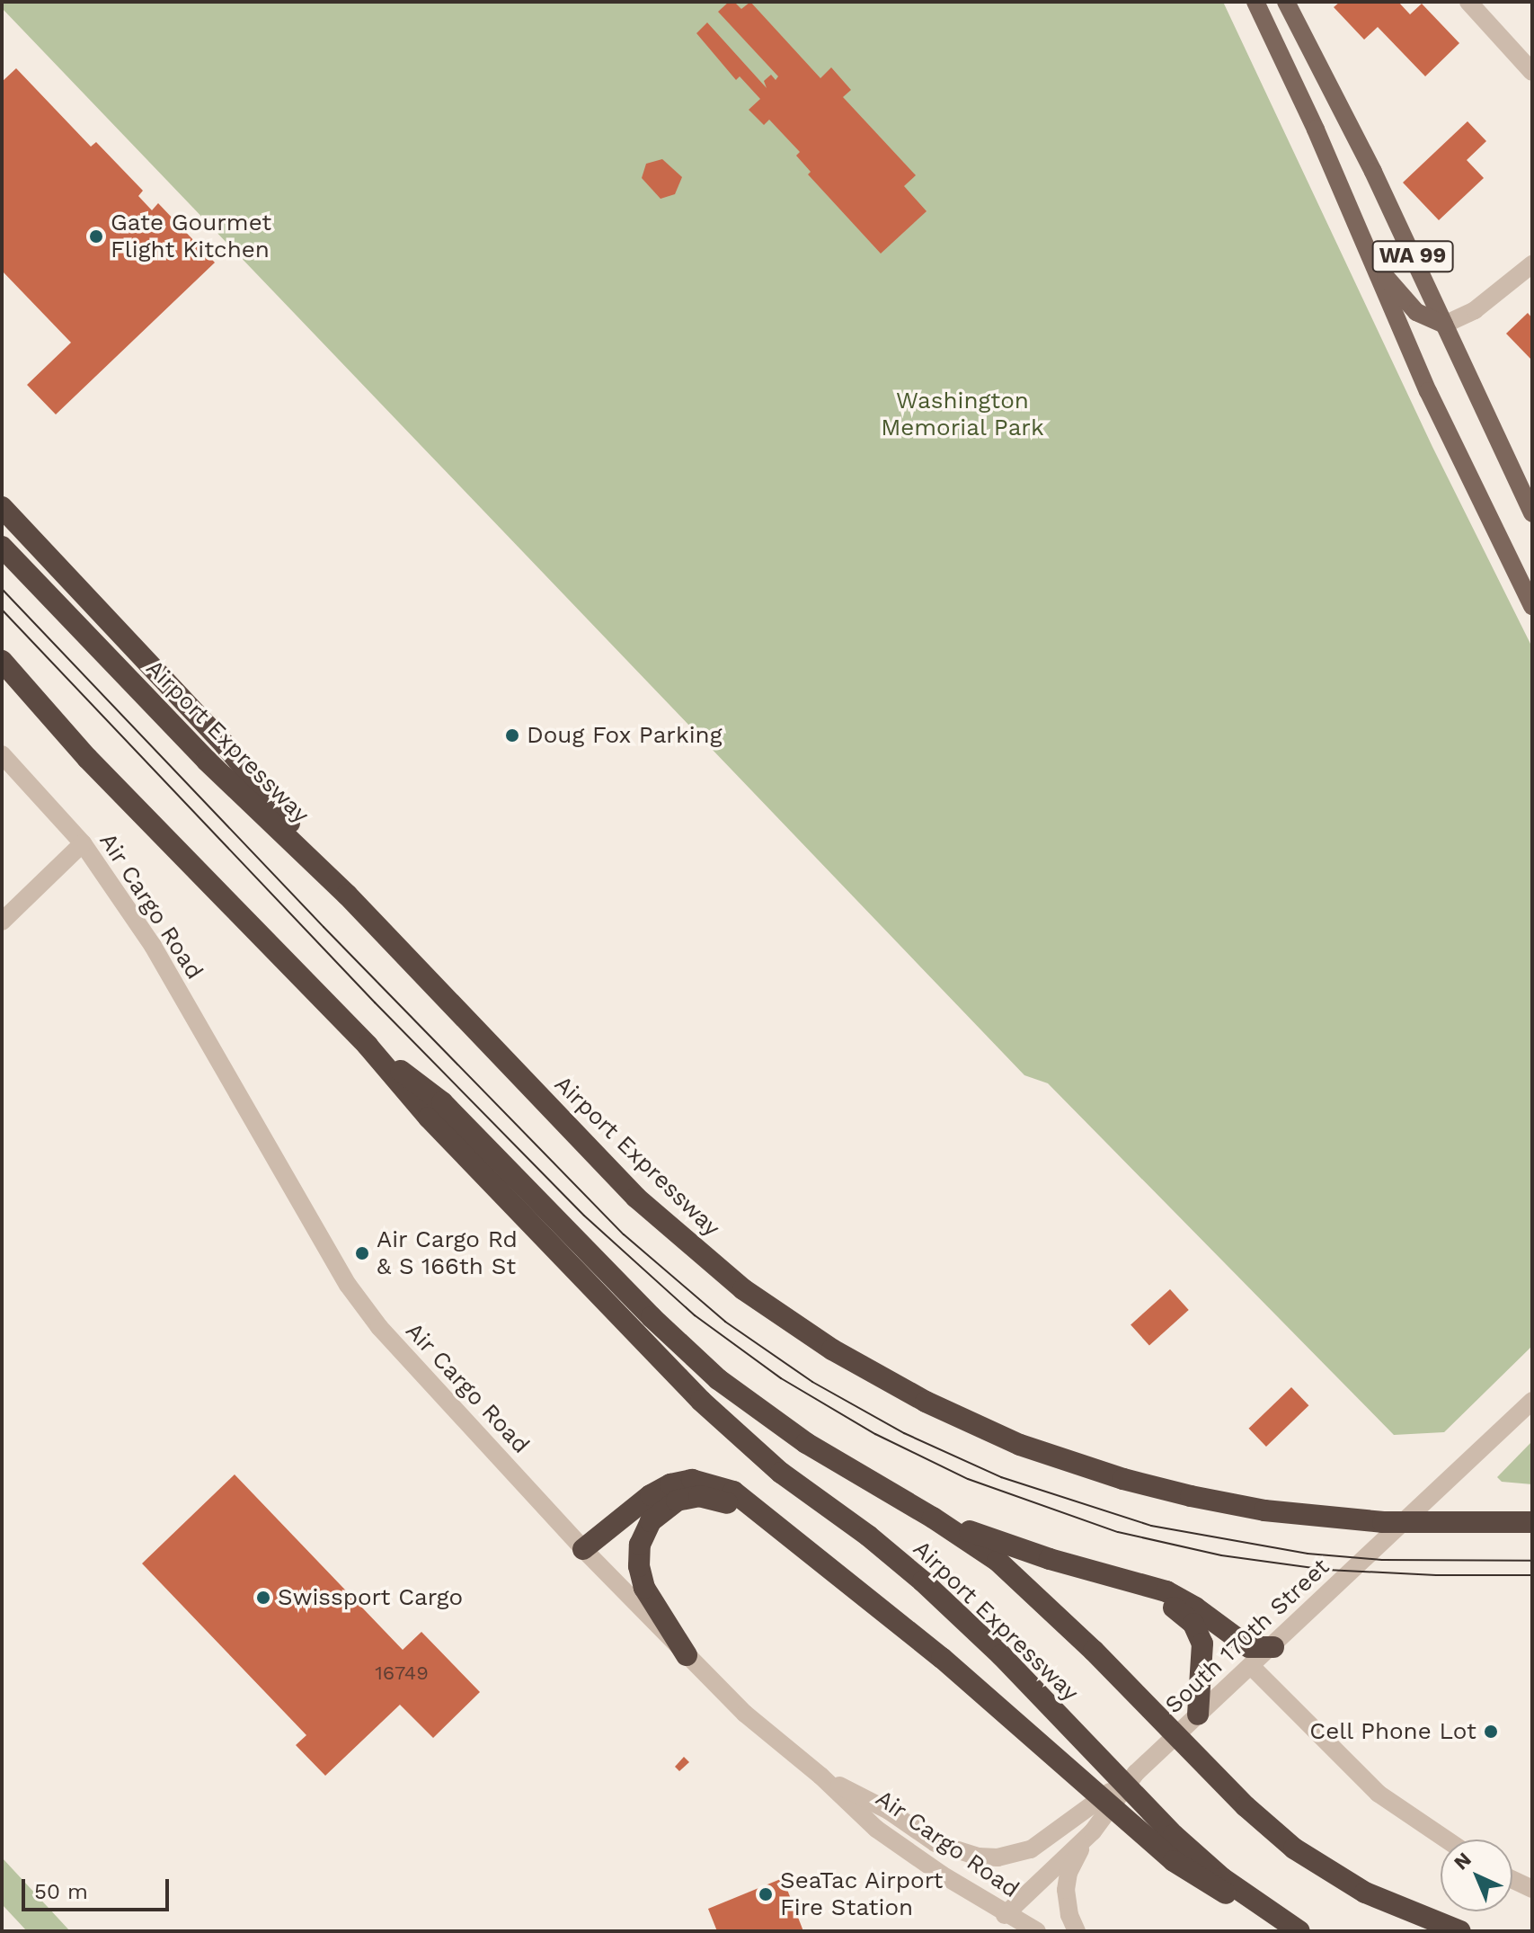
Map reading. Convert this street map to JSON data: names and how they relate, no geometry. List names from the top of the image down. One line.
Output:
{"streets":{"highway":["Airport Expressway"],"main road":["WA 99"],"street":["Air Cargo Road","South 170th Street"]},"crossings":[["Air Cargo Road","South 170th Street"]],"parks":["Washington Memorial Park"],"places":["Gate Gourmet Flight Kitchen","Doug Fox Parking","Air Cargo Rd & S 166th St","Swissport Cargo","Cell Phone Lot","SeaTac Airport Fire Station"],"house_numbers":["16749"],"scale_bar":"50 m","north":"top left"}
